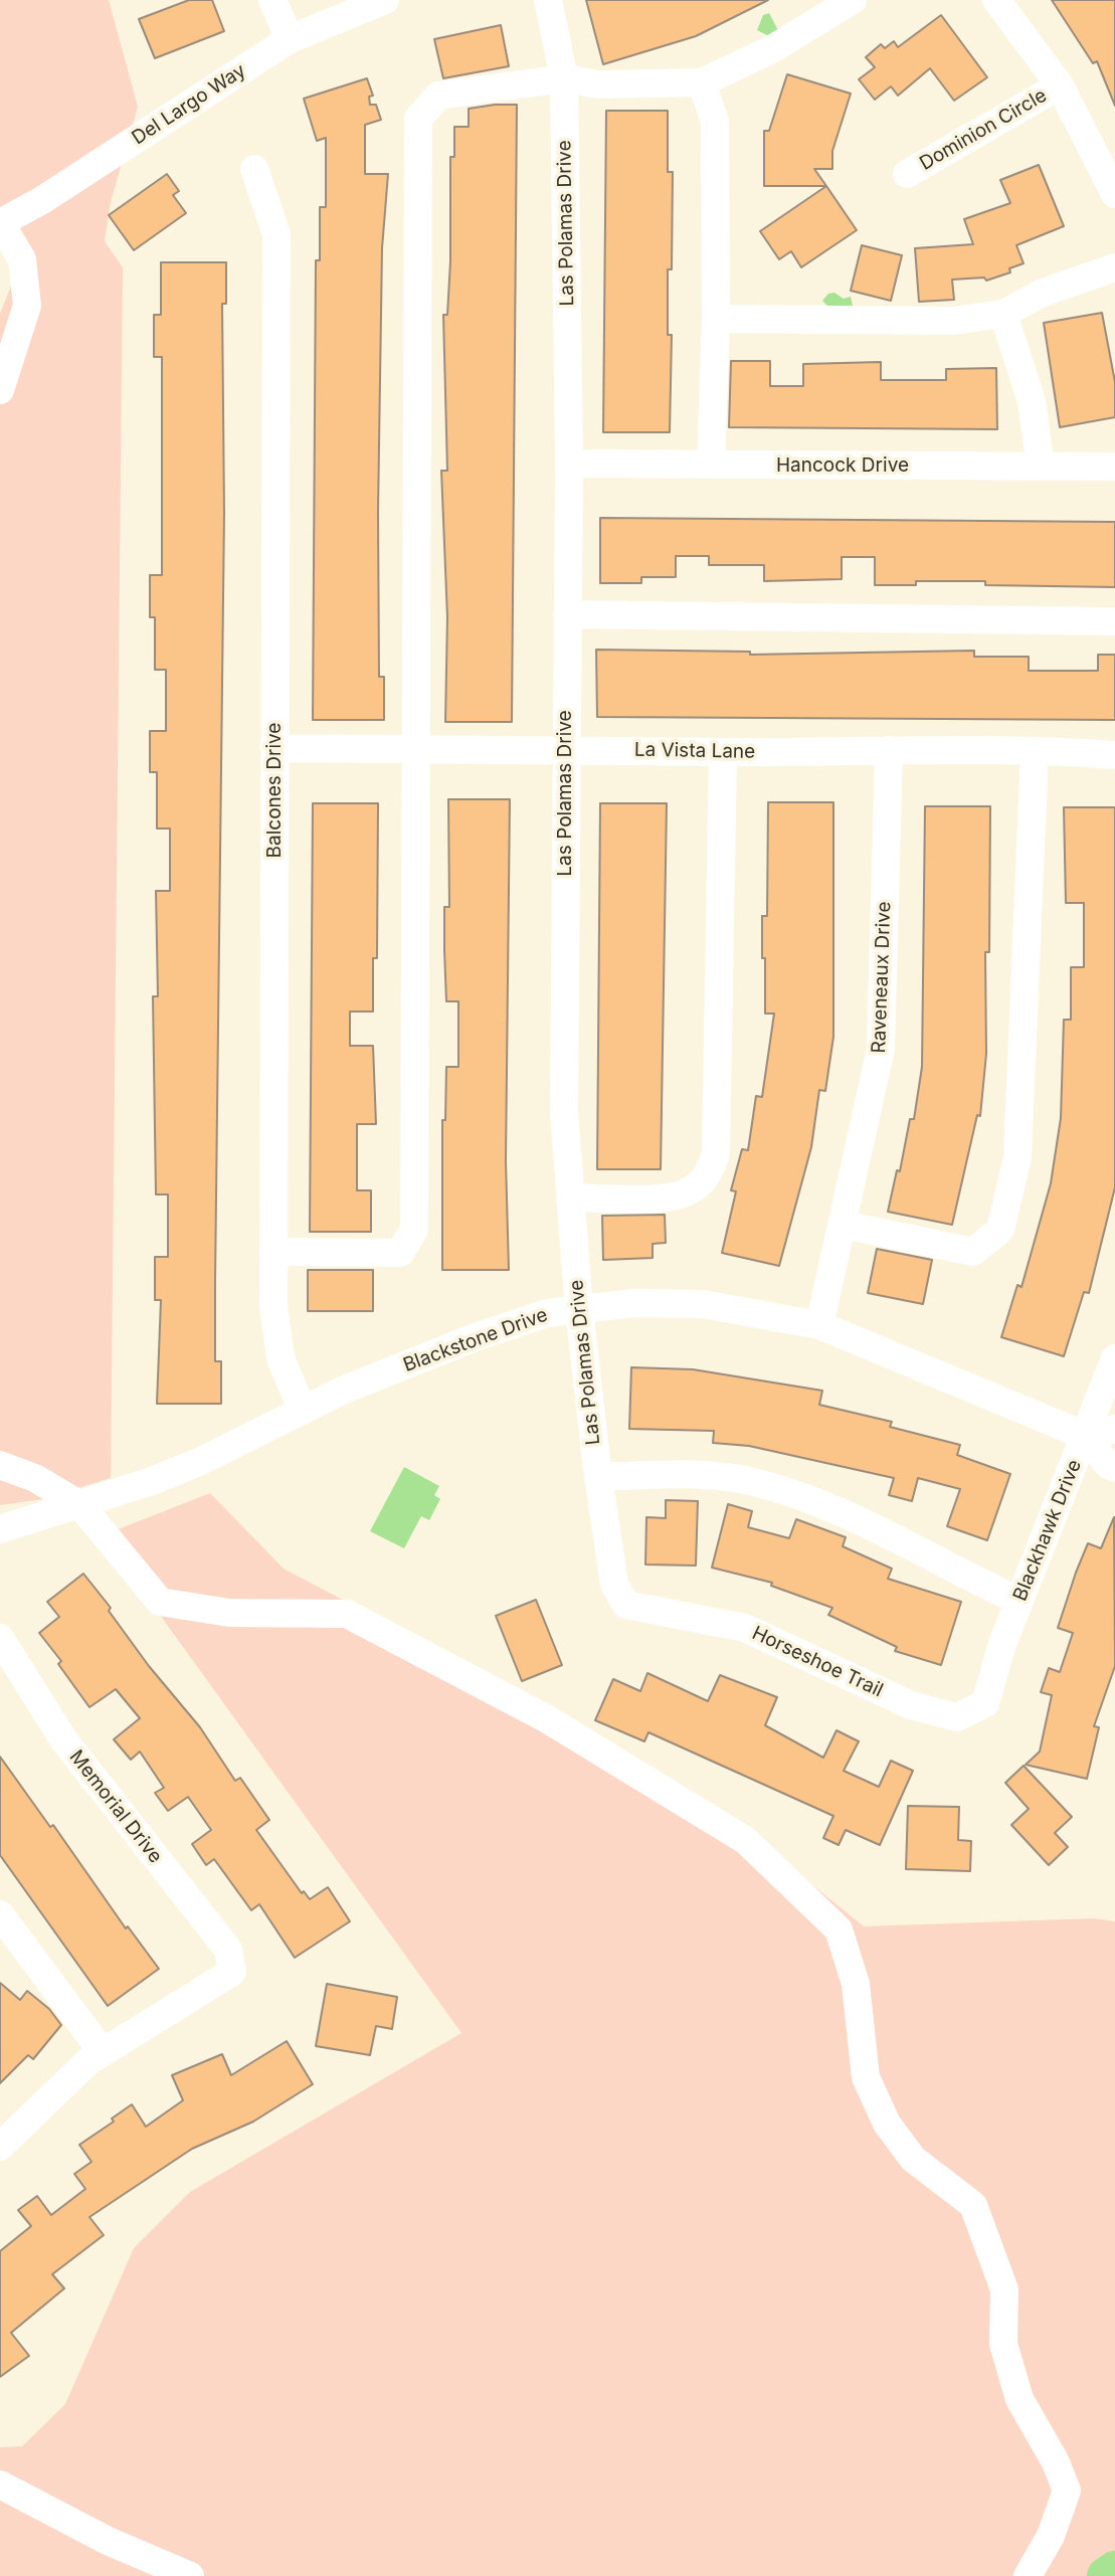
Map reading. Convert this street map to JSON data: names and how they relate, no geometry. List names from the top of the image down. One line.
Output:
{"streets":{"street":["Del Largo Way","Dominion Circle","Las Polamas Drive","Hancock Drive","La Vista Lane","Balcones Drive","Raveneaux Drive","Blackstone Drive","Blackhawk Drive","Horseshoe Trail","Memorial Drive"]},"crossings":[["Las Polamas Drive","Hancock Drive"],["Las Polamas Drive","La Vista Lane"],["Las Polamas Drive","Blackstone Drive"],["Las Polamas Drive","Horseshoe Trail"],["La Vista Lane","Balcones Drive"],["La Vista Lane","Raveneaux Drive"],["Balcones Drive","Blackstone Drive"],["Raveneaux Drive","Blackstone Drive"],["Blackstone Drive","Blackhawk Drive"],["Blackhawk Drive","Horseshoe Trail"]]}
